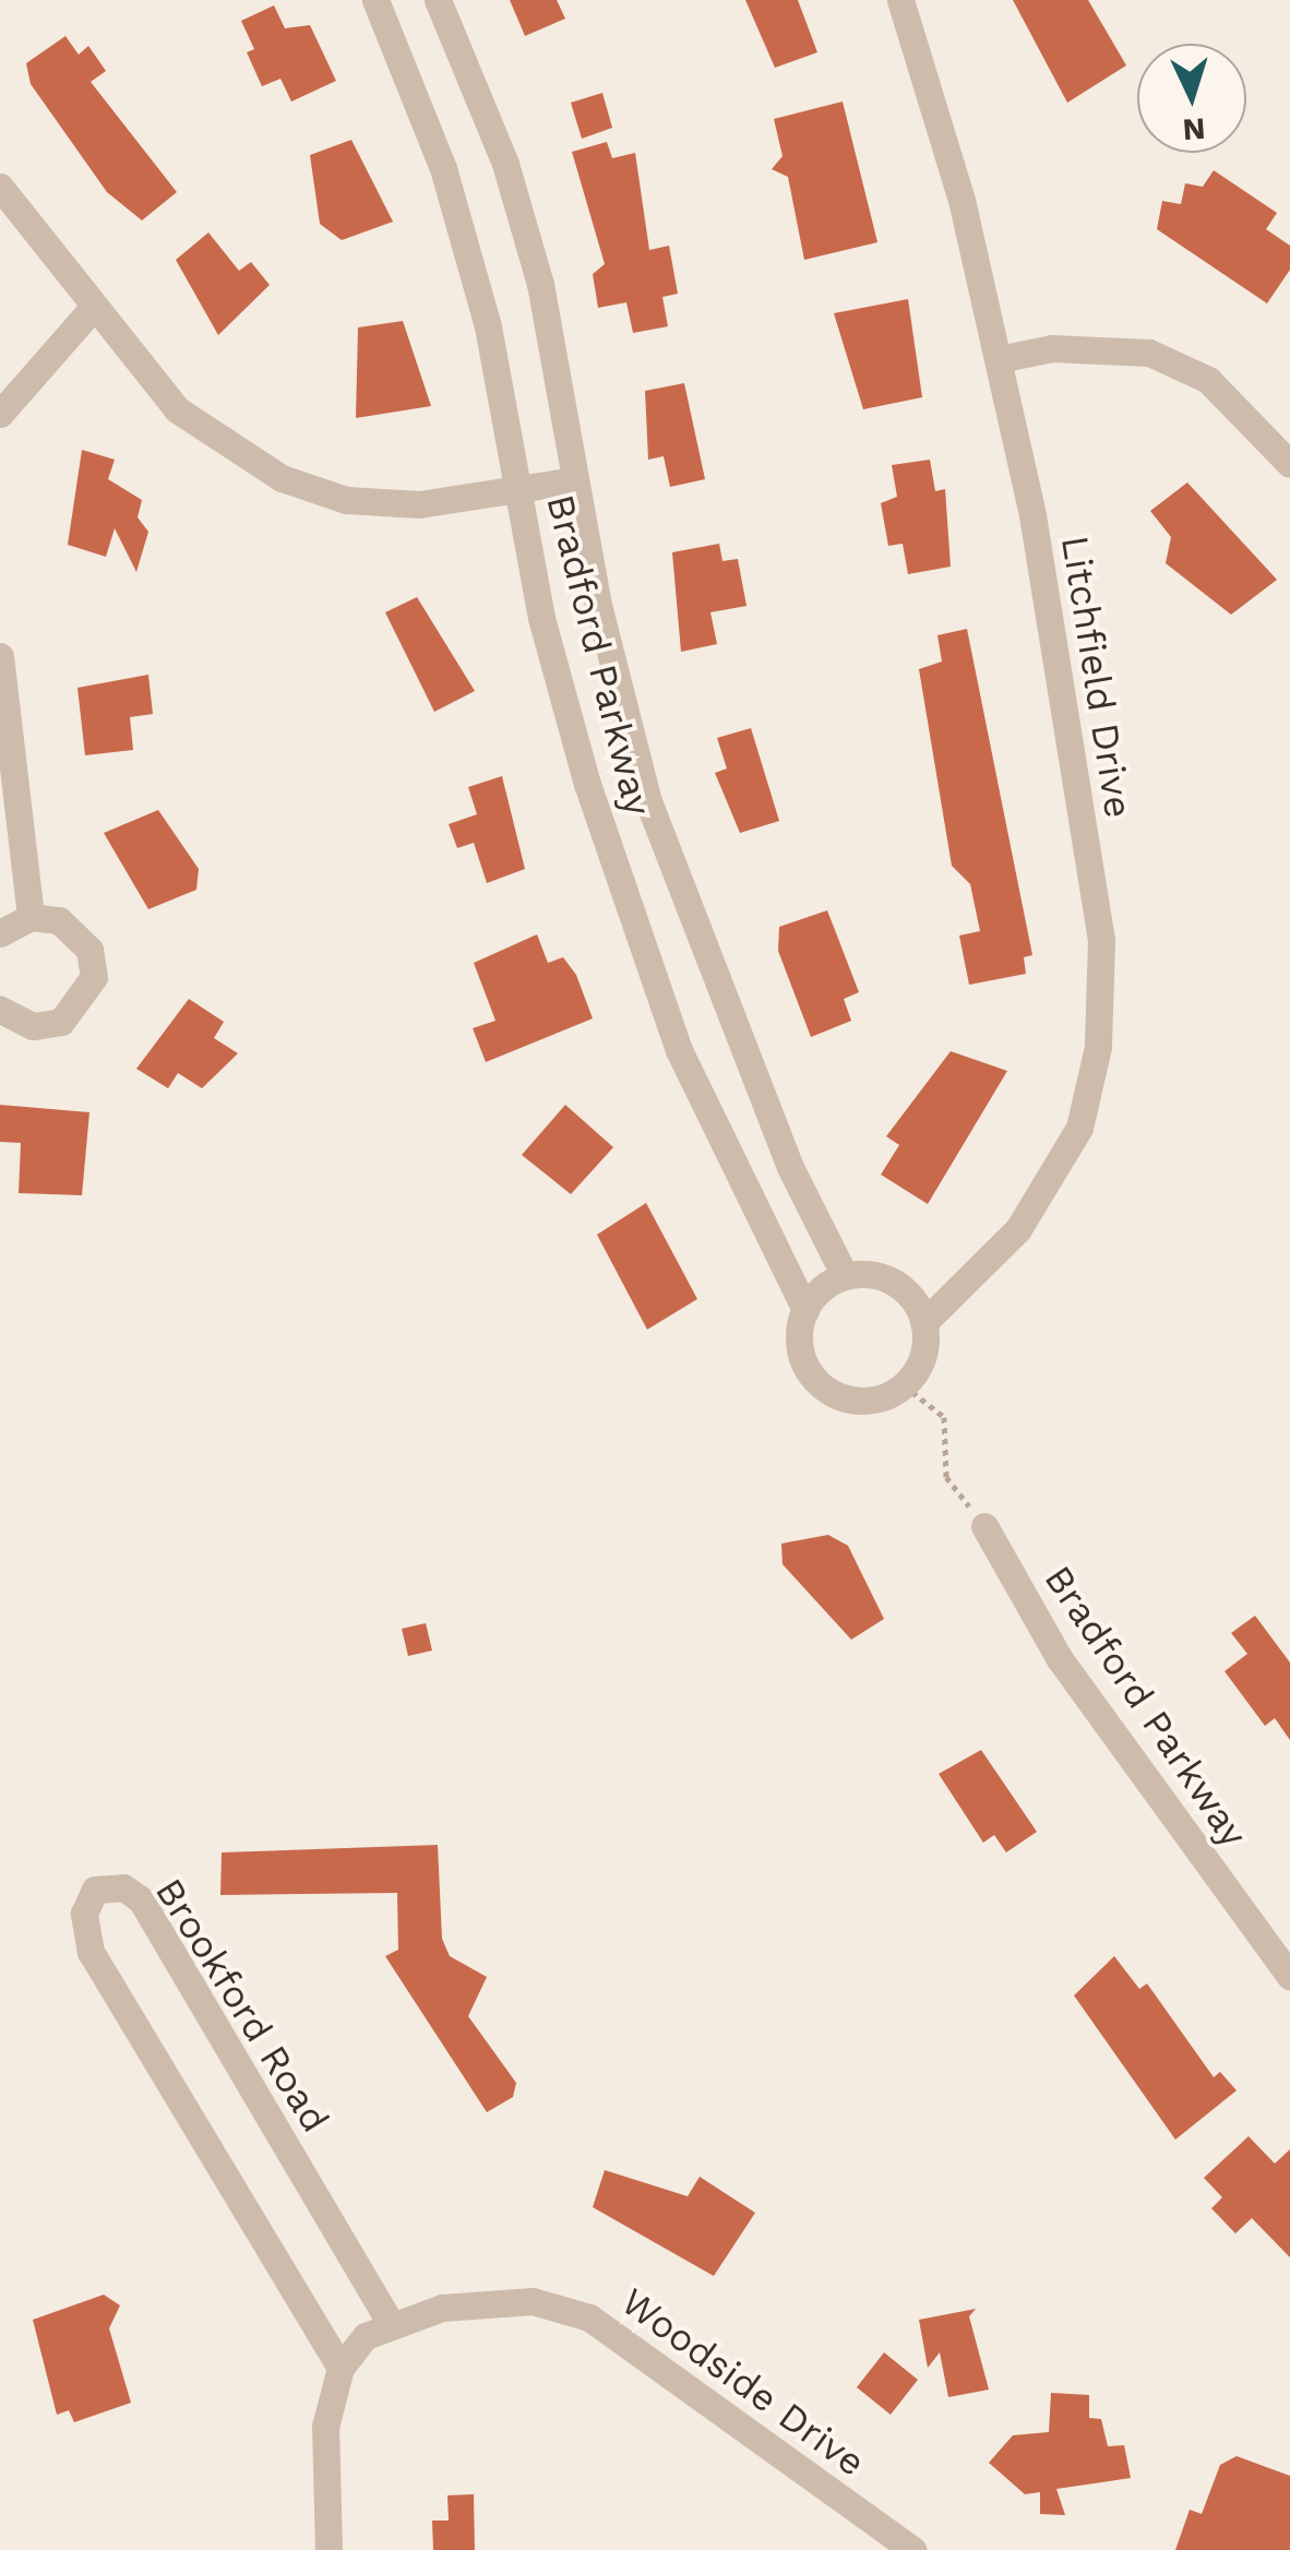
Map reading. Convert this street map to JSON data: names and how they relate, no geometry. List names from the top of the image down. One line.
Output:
{"streets":{"street":["Bradford Parkway","Litchfield Drive","Brookford Road","Woodside Drive"]},"crossings":[["Bradford Parkway","Litchfield Drive"],["Brookford Road","Woodside Drive"]],"north":"bottom"}
